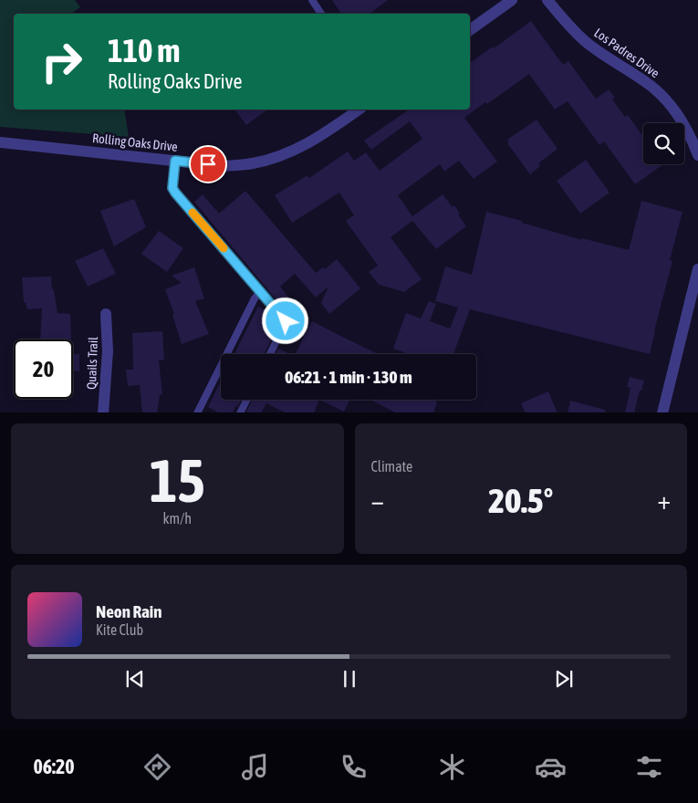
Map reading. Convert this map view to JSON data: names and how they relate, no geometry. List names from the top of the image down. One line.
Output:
{"streets":{"street":["Los Padres Drive","Rolling Oaks Drive","Quails Trail"]},"page":{"turn":["110 m","Rolling Oaks Drive"],"limit":"20","trip":"06:21 · 1 min · 130 m","tile":[["15","km/h"],"Climate"],"heat":["−","20.5°","+"],"song":["Neon Rain","Kite Club"],"tabs":"06:20"}}
